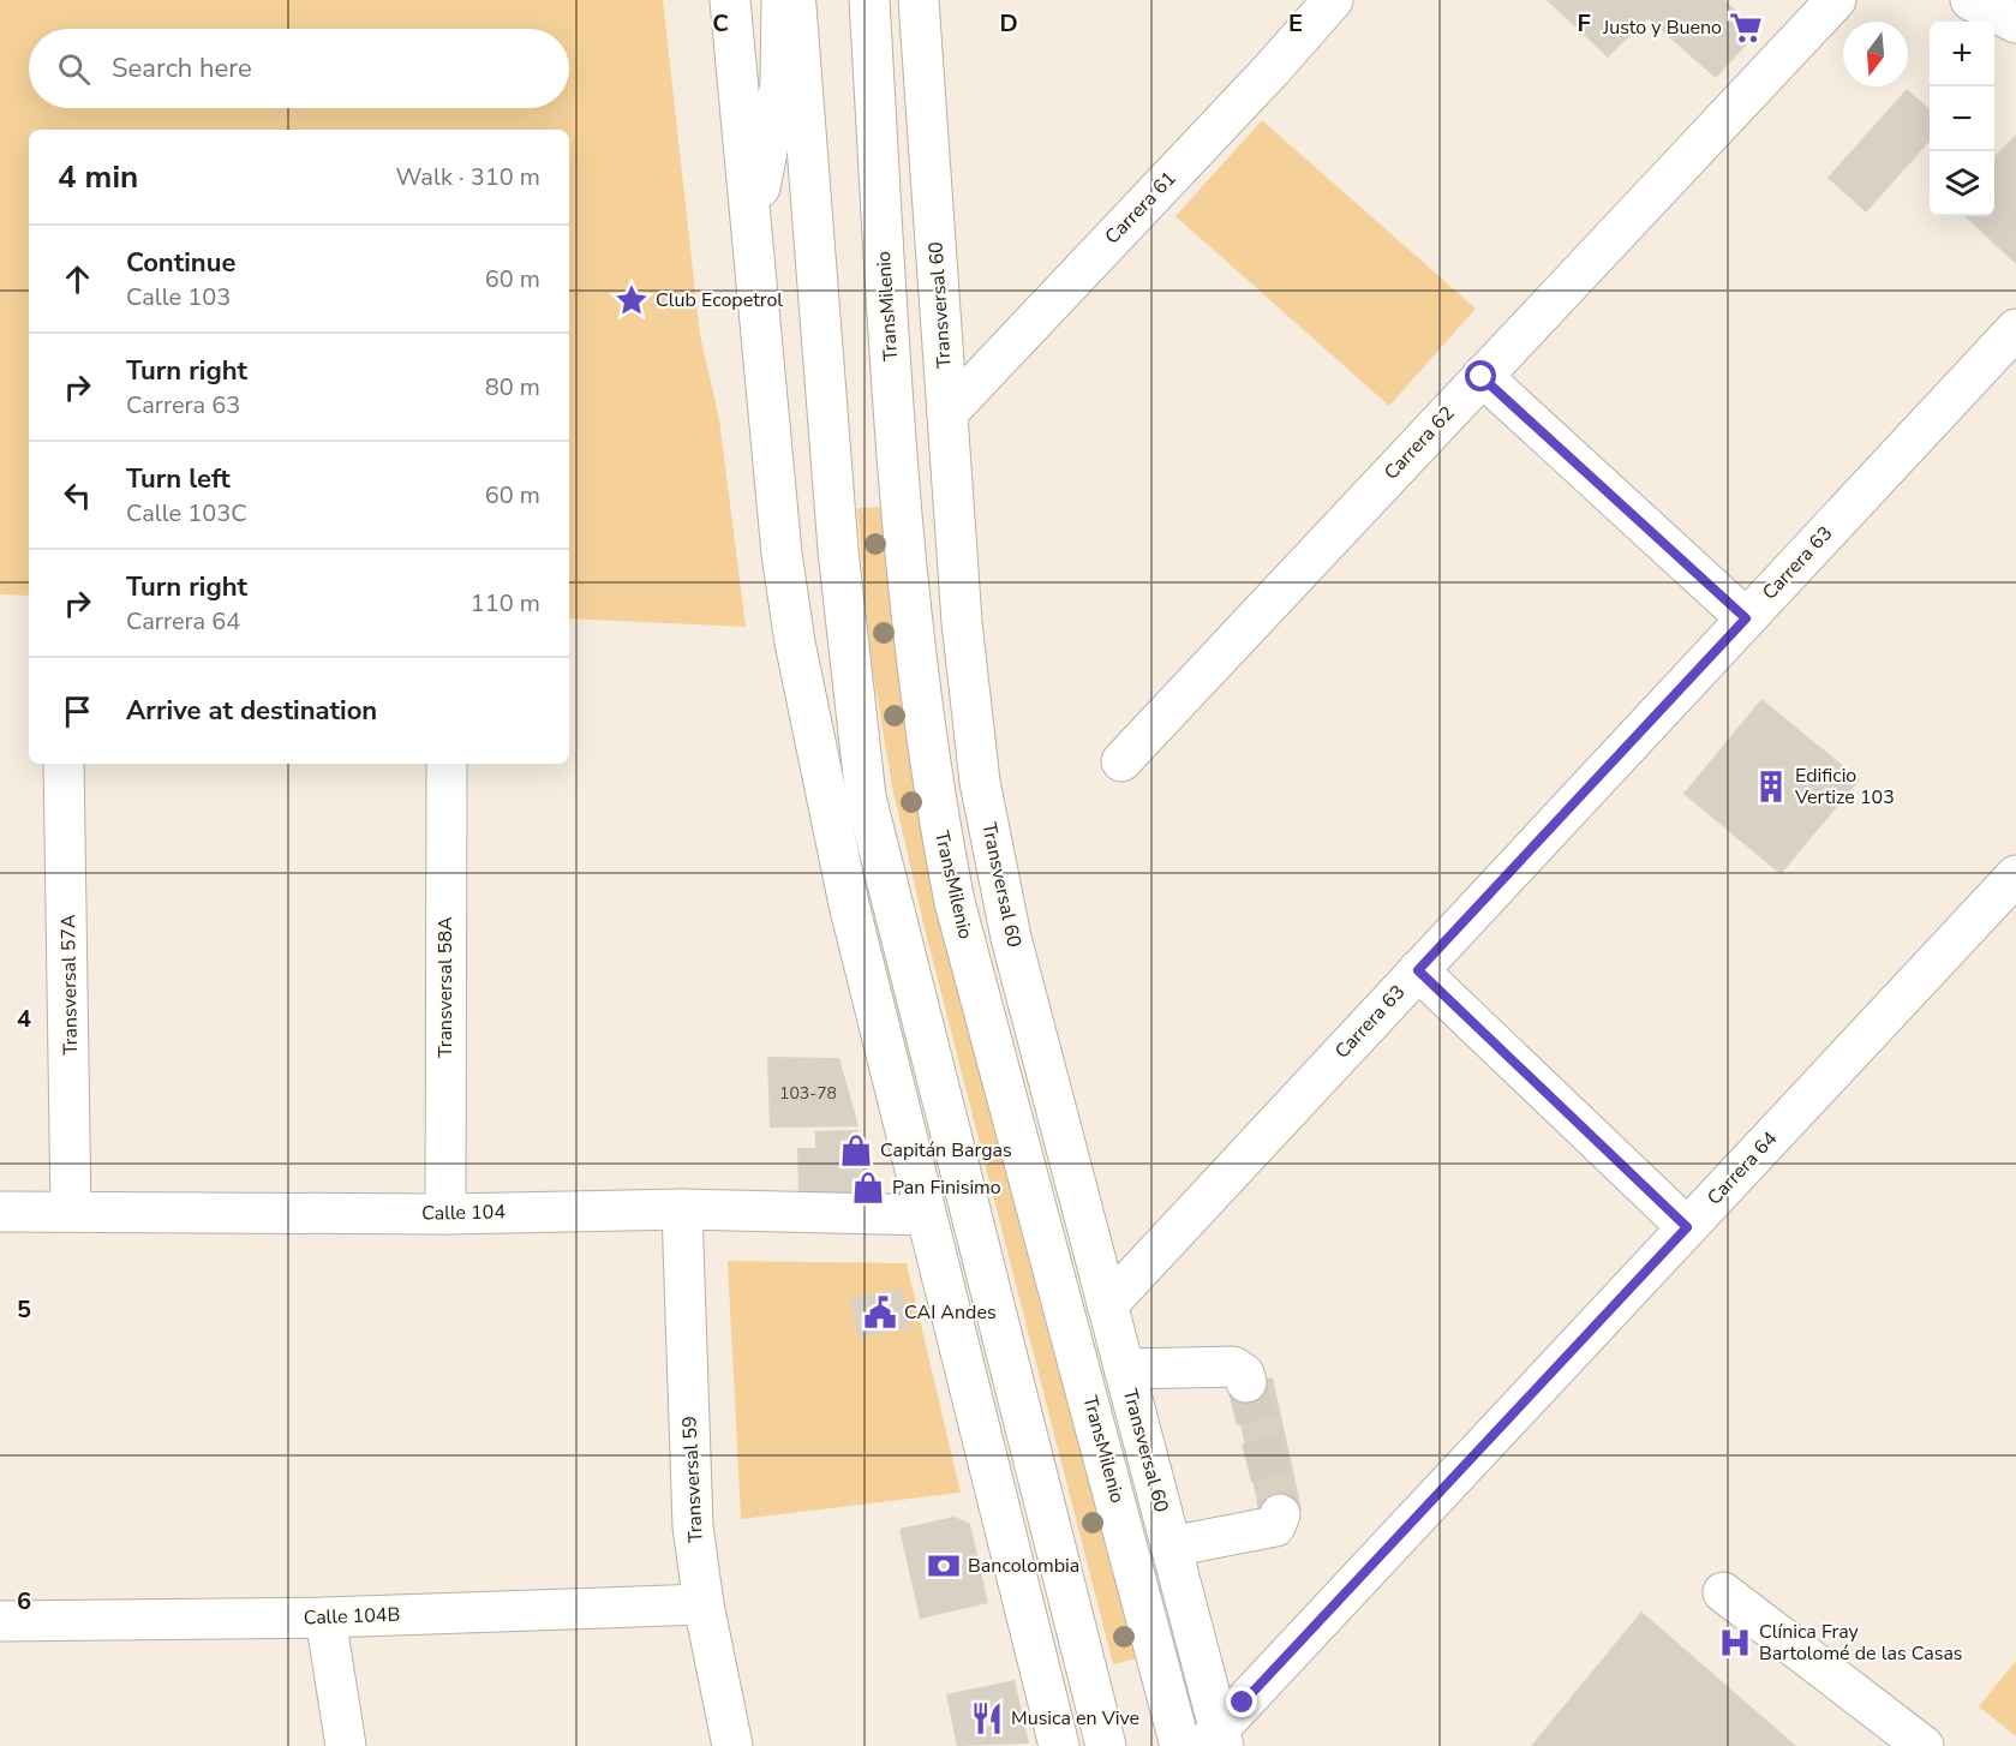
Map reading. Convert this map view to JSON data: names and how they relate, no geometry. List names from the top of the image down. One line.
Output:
{"streets":{"street":["Carrera 61","Transversal 60","TransMilenio","Carrera 62","Carrera 63","Transversal 57A","Transversal 58A","Carrera 64","Calle 104","Transversal 59","Calle 104B"]},"crossings":[["Carrera 61","Transversal 60"],["Transversal 60","Carrera 63"],["Transversal 60","Carrera 64"],["Transversal 57A","Calle 104"],["Transversal 58A","Calle 104"],["Calle 104","Transversal 59"],["Transversal 59","Calle 104B"]],"places":{"supermarket":["Justo y Bueno"],"place":["Club Ecopetrol"],"building":["Edificio Vertize 103"],"shop":["Capitán Bargas","Pan Finisimo"],"public building":["CAI Andes"],"bank":["Bancolombia"],"hospital":["Clínica Fray Bartolomé de las Casas"],"restaurant":["Musica en Vive"]},"house_numbers":["103-78"],"north":"bottom","page":{"map_buttons":["+","−"],"search":"Search here","heading":["4 min","Walk · 310 m"],"list":[["Continue","Calle 103","60 m"],["Turn right","Carrera 63","80 m"],["Turn left","Calle 103C","60 m"],["Turn right","Carrera 64","110 m"],"Arrive at destination"]},"grid":{"columns":["C","D","E","F"],"rows":["4","5","6"]}}
